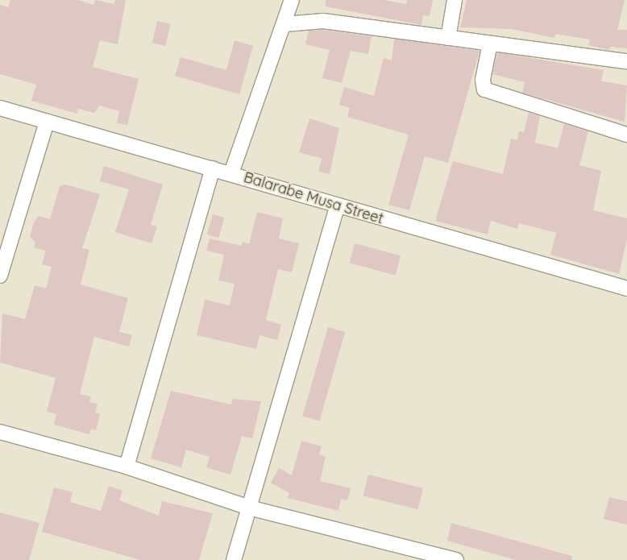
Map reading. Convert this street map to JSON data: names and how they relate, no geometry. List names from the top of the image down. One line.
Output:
{"streets":{"street":["Balarabe Musa Street"]}}
